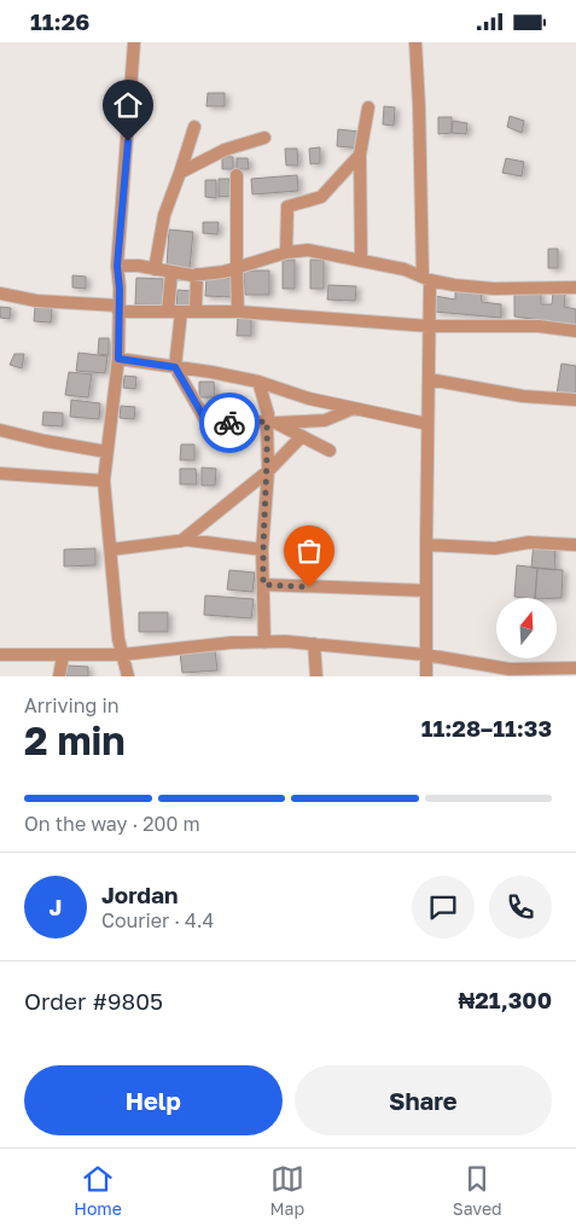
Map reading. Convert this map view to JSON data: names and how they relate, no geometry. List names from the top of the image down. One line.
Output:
{"north":"top","page":{"status":"11:26","heading":["2 min","Arriving in","11:28–11:33"],"panel":["Jordan","Courier · 4.4","Order #9805","₦21,300"],"bar":"On the way · 200 m","round":"J","buttons":["Help","Share"],"tabs":["Home","Map","Saved"]}}
